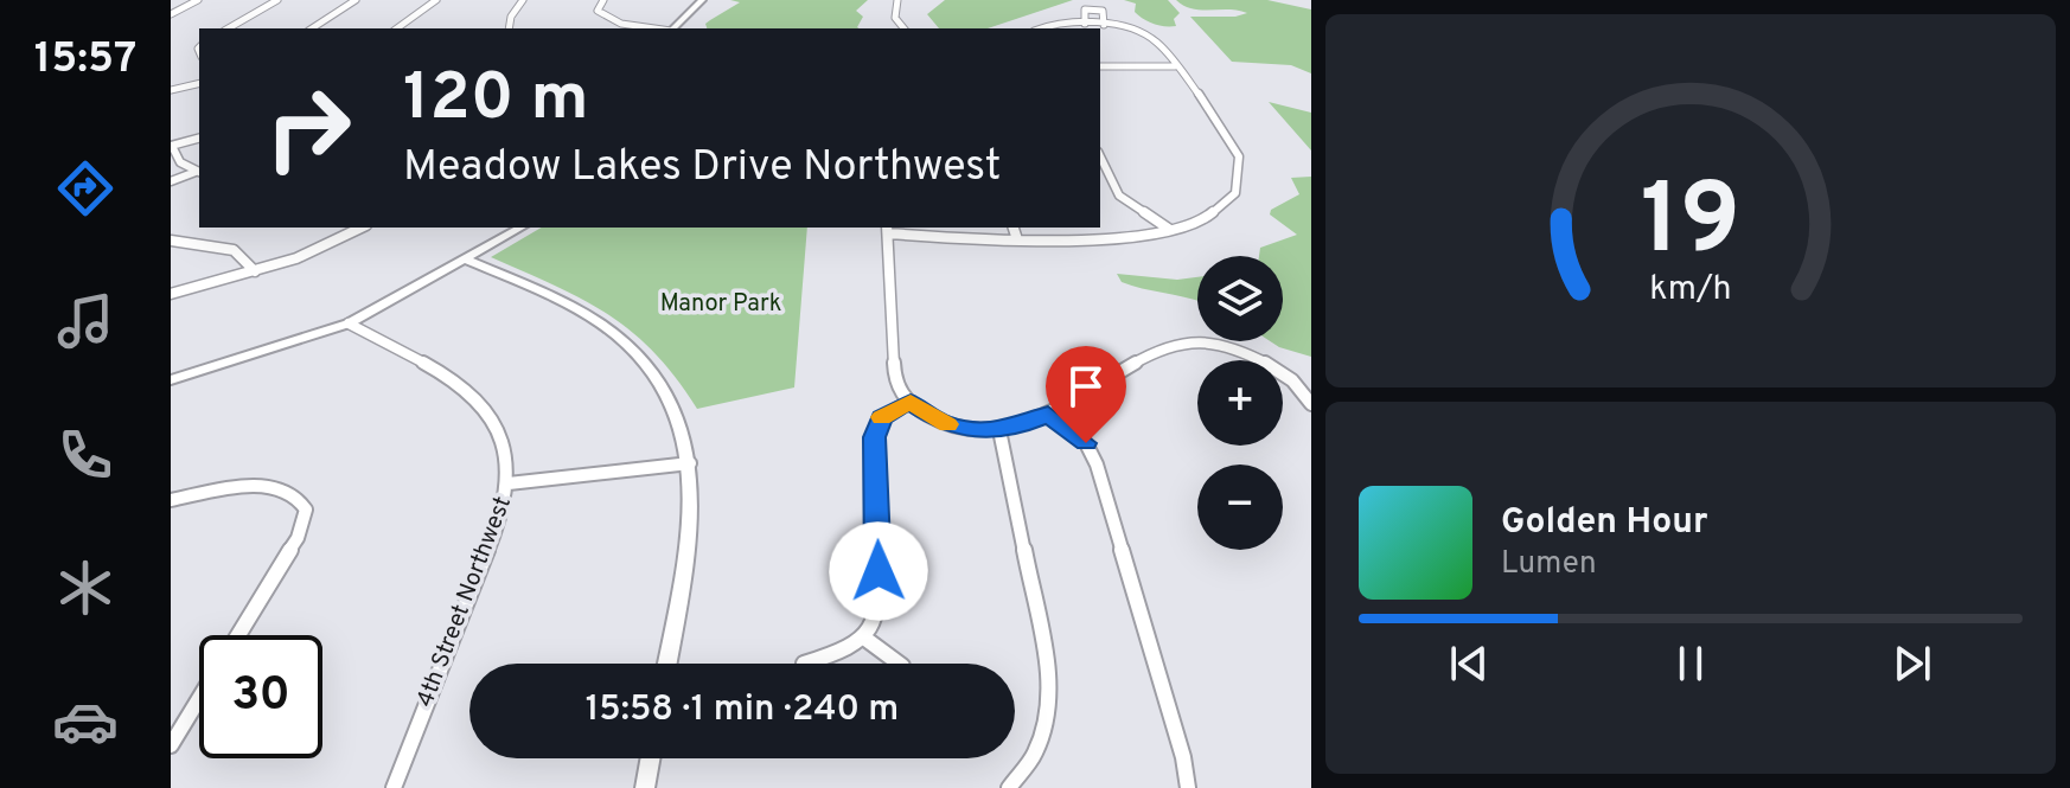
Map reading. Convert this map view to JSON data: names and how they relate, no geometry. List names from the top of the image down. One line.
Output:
{"streets":{"street":["4th Street Northwest"]},"parks":["Manor Park"],"page":{"tabs":"15:57","turn":["120 m","Meadow Lakes Drive Northwest"],"map_buttons":["+","−"],"song":["Golden Hour","Lumen"],"limit":"30","trip":"15:58 · 1 min · 240 m","gauge":["19","km/h"]}}
